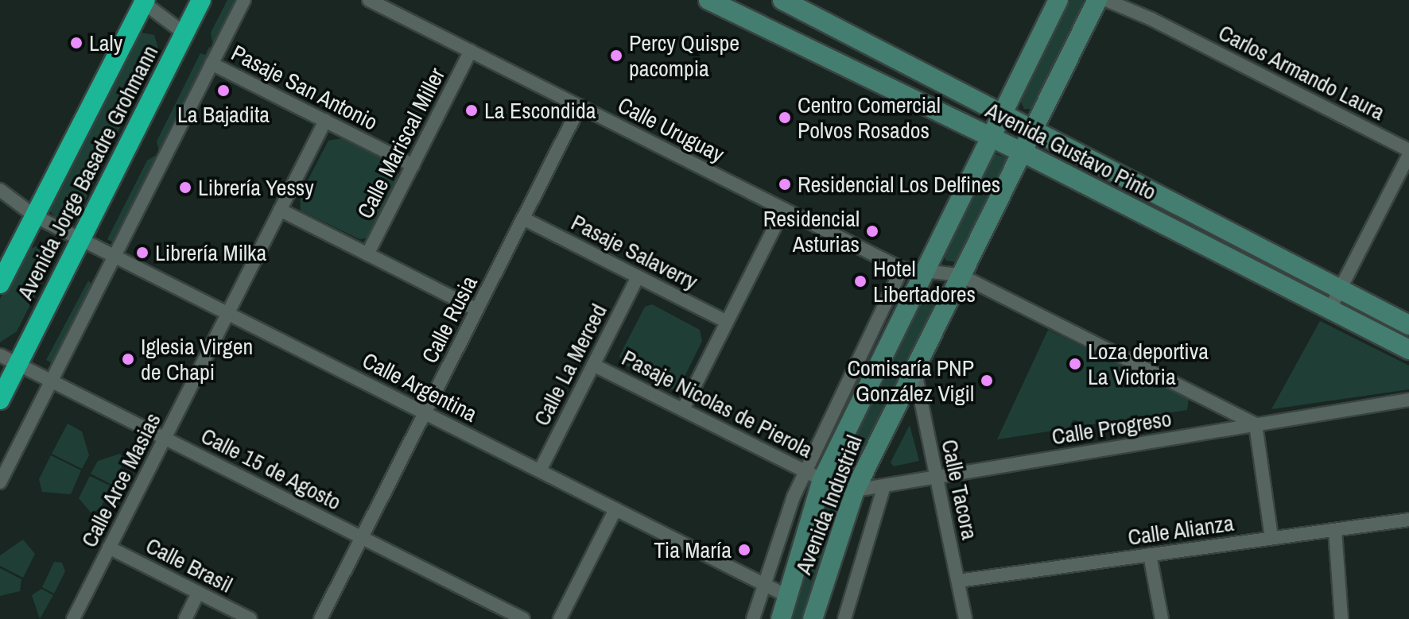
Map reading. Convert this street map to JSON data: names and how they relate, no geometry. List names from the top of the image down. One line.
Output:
{"streets":{"highway":["Avenida Jorge Basadre Grohmann"],"main road":["Avenida Gustavo Pinto","Avenida Industrial"],"street":["Carlos Armando Laura","Pasaje San Antonio","Calle Uruguay","Calle Mariscal Miller","Pasaje Salaverry","Calle Rusia","Calle La Merced","Calle Argentina","Pasaje Nicolas de Pierola","Calle Progreso","Calle 15 de Agosto","Calle Arce Masias","Calle Tacora","Calle Alianza","Calle Brasil"]},"crossings":[["Pasaje San Antonio","Calle Mariscal Miller"],["Pasaje San Antonio","Calle Arce Masias"],["Calle Uruguay","Calle Mariscal Miller"],["Calle Uruguay","Calle Rusia"],["Calle Uruguay","Calle Progreso"],["Calle Uruguay","Avenida Industrial"],["Avenida Gustavo Pinto","Avenida Industrial"],["Avenida Jorge Basadre Grohmann","Calle Argentina"],["Avenida Jorge Basadre Grohmann","Calle 15 de Agosto"],["Pasaje Salaverry","Calle Rusia"],["Pasaje Salaverry","Calle La Merced"],["Calle Rusia","Calle Argentina"],["Calle Rusia","Calle 15 de Agosto"],["Calle La Merced","Calle Argentina"],["Calle La Merced","Pasaje Nicolas de Pierola"],["Calle Argentina","Calle Arce Masias"],["Calle Argentina","Avenida Industrial"],["Pasaje Nicolas de Pierola","Calle Progreso"],["Pasaje Nicolas de Pierola","Avenida Industrial"],["Calle Progreso","Calle Tacora"],["Calle Progreso","Avenida Industrial"],["Calle 15 de Agosto","Calle Arce Masias"],["Calle Arce Masias","Calle Brasil"],["Calle Tacora","Avenida Industrial"],["Calle Tacora","Calle Alianza"]],"places":["Laly","Percy Quispe pacompia","La Bajadita","La Escondida","Centro Comercial Polvos Rosados","Residencial Los Delfines","Librería Yessy","Residencial Asturias","Librería Milka","Hotel Libertadores","Iglesia Virgen de Chapi","Loza deportiva La Victoria","Comisaría PNP González Vigil","Tia María"]}
